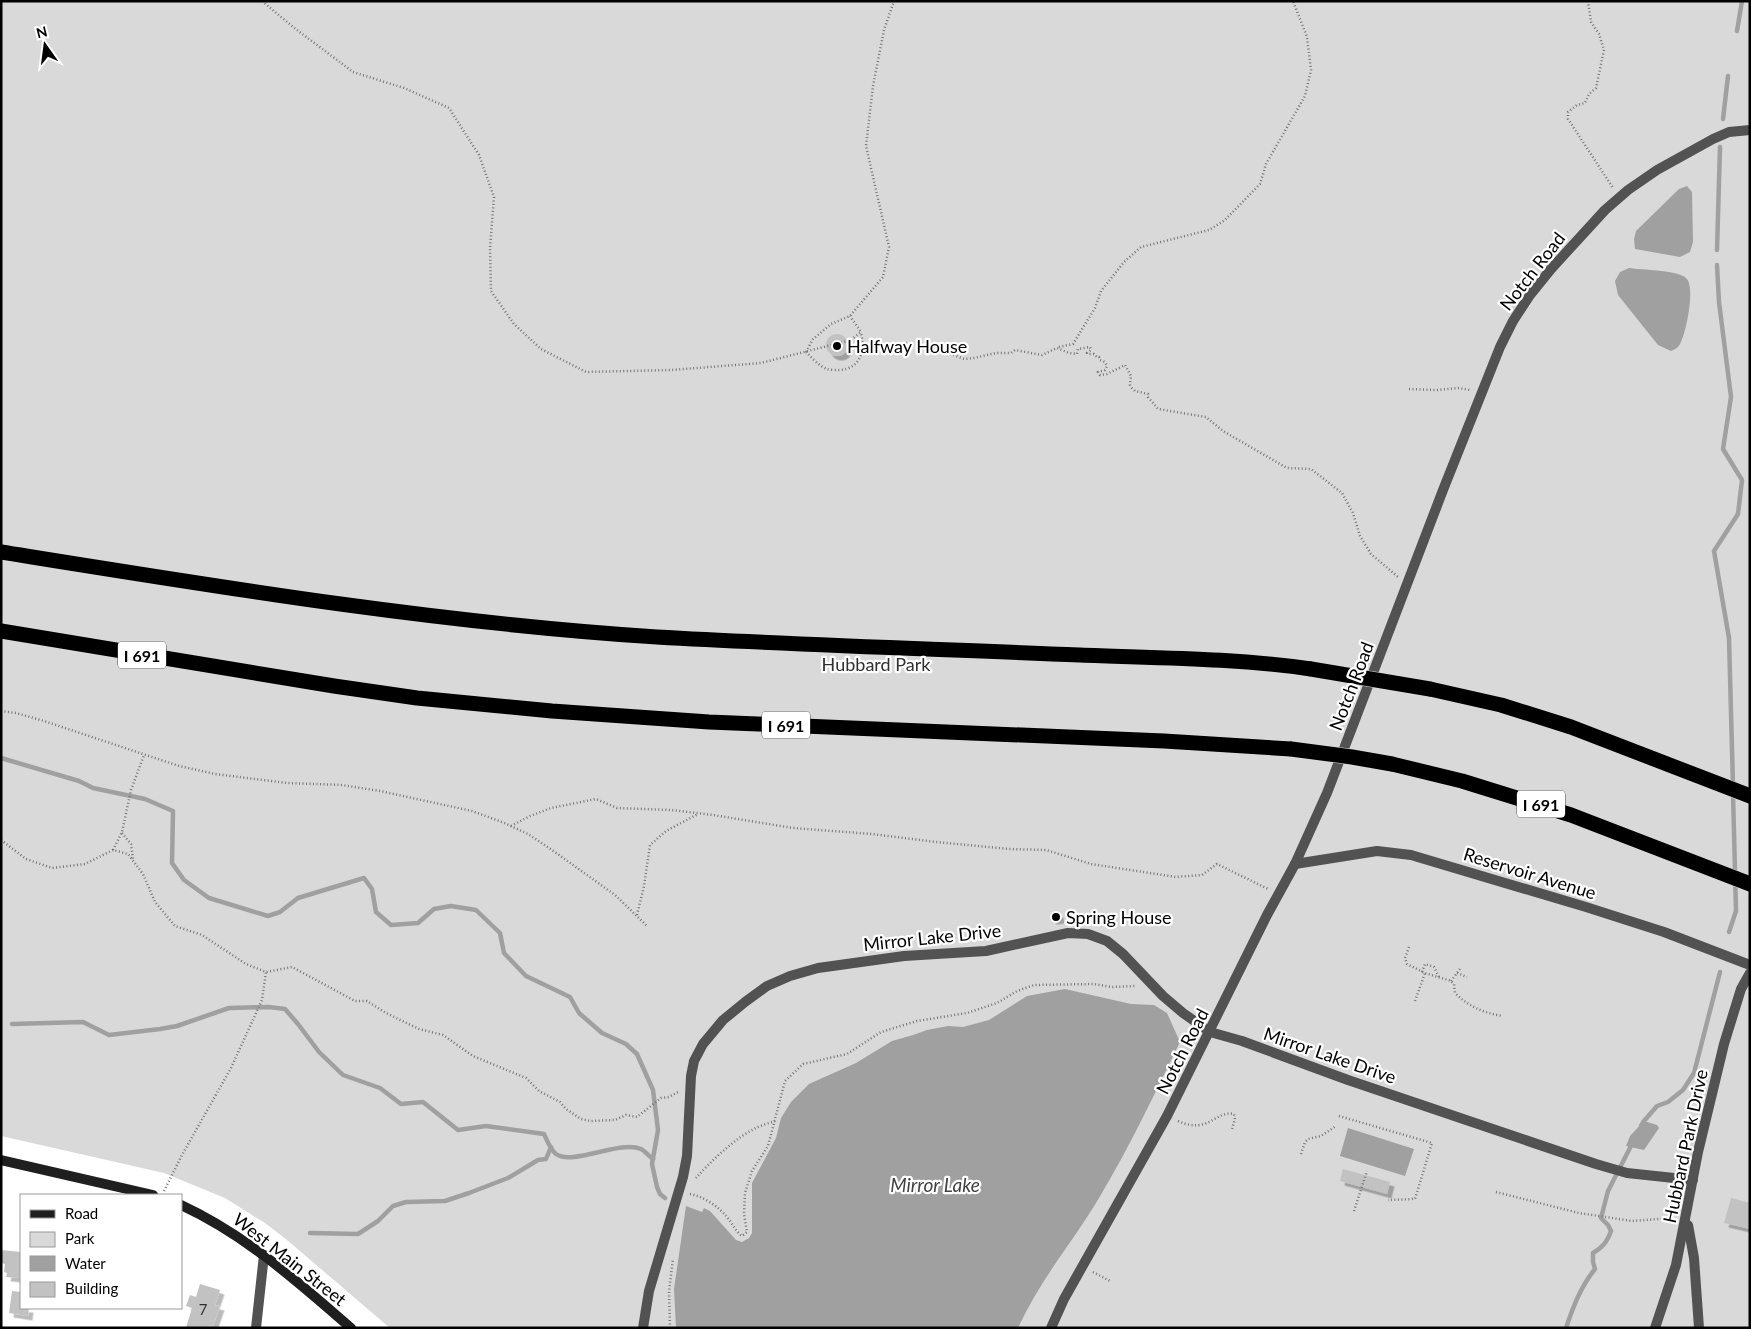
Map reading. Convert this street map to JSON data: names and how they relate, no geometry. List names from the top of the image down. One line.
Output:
{"streets":{"highway":["I 691"],"main road":["West Main Street"],"street":["Notch Road","Reservoir Avenue","Mirror Lake Drive","Hubbard Park Drive"]},"crossings":[["Notch Road","Reservoir Avenue"],["Notch Road","Mirror Lake Drive"],["Mirror Lake Drive","Hubbard Park Drive"]],"water":["Mirror Lake"],"parks":["Hubbard Park"],"places":["Halfway House","Spring House"],"house_numbers":["7"],"legend":["Road","Park","Water","Building"],"north":"top"}
